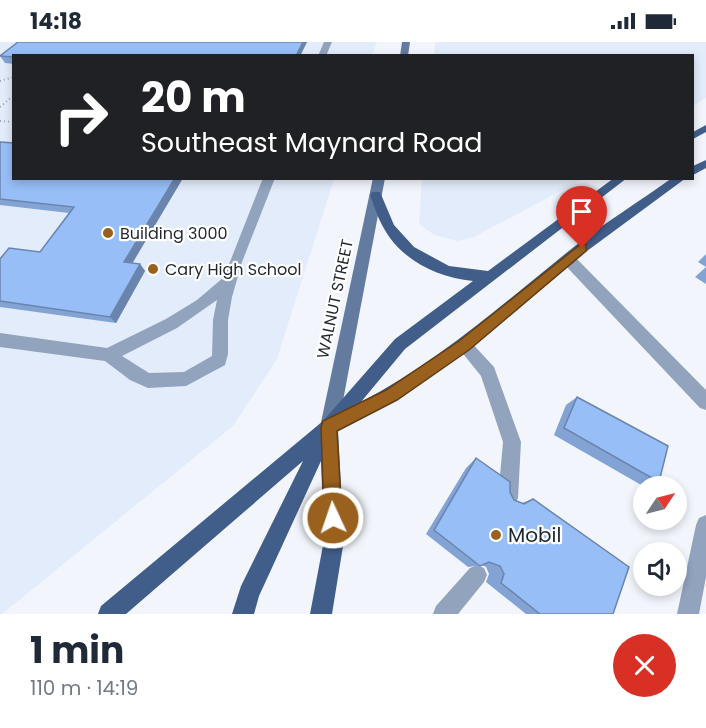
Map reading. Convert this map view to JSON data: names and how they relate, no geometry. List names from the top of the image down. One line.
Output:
{"streets":{"main road":["WALNUT STREET"]},"places":["Building 3000","Cary High School","Mobil"],"north":"top right","page":{"status":"14:18","turn":["20 m","Southeast Maynard Road"],"heading":["1 min","110 m · 14:19"]}}
